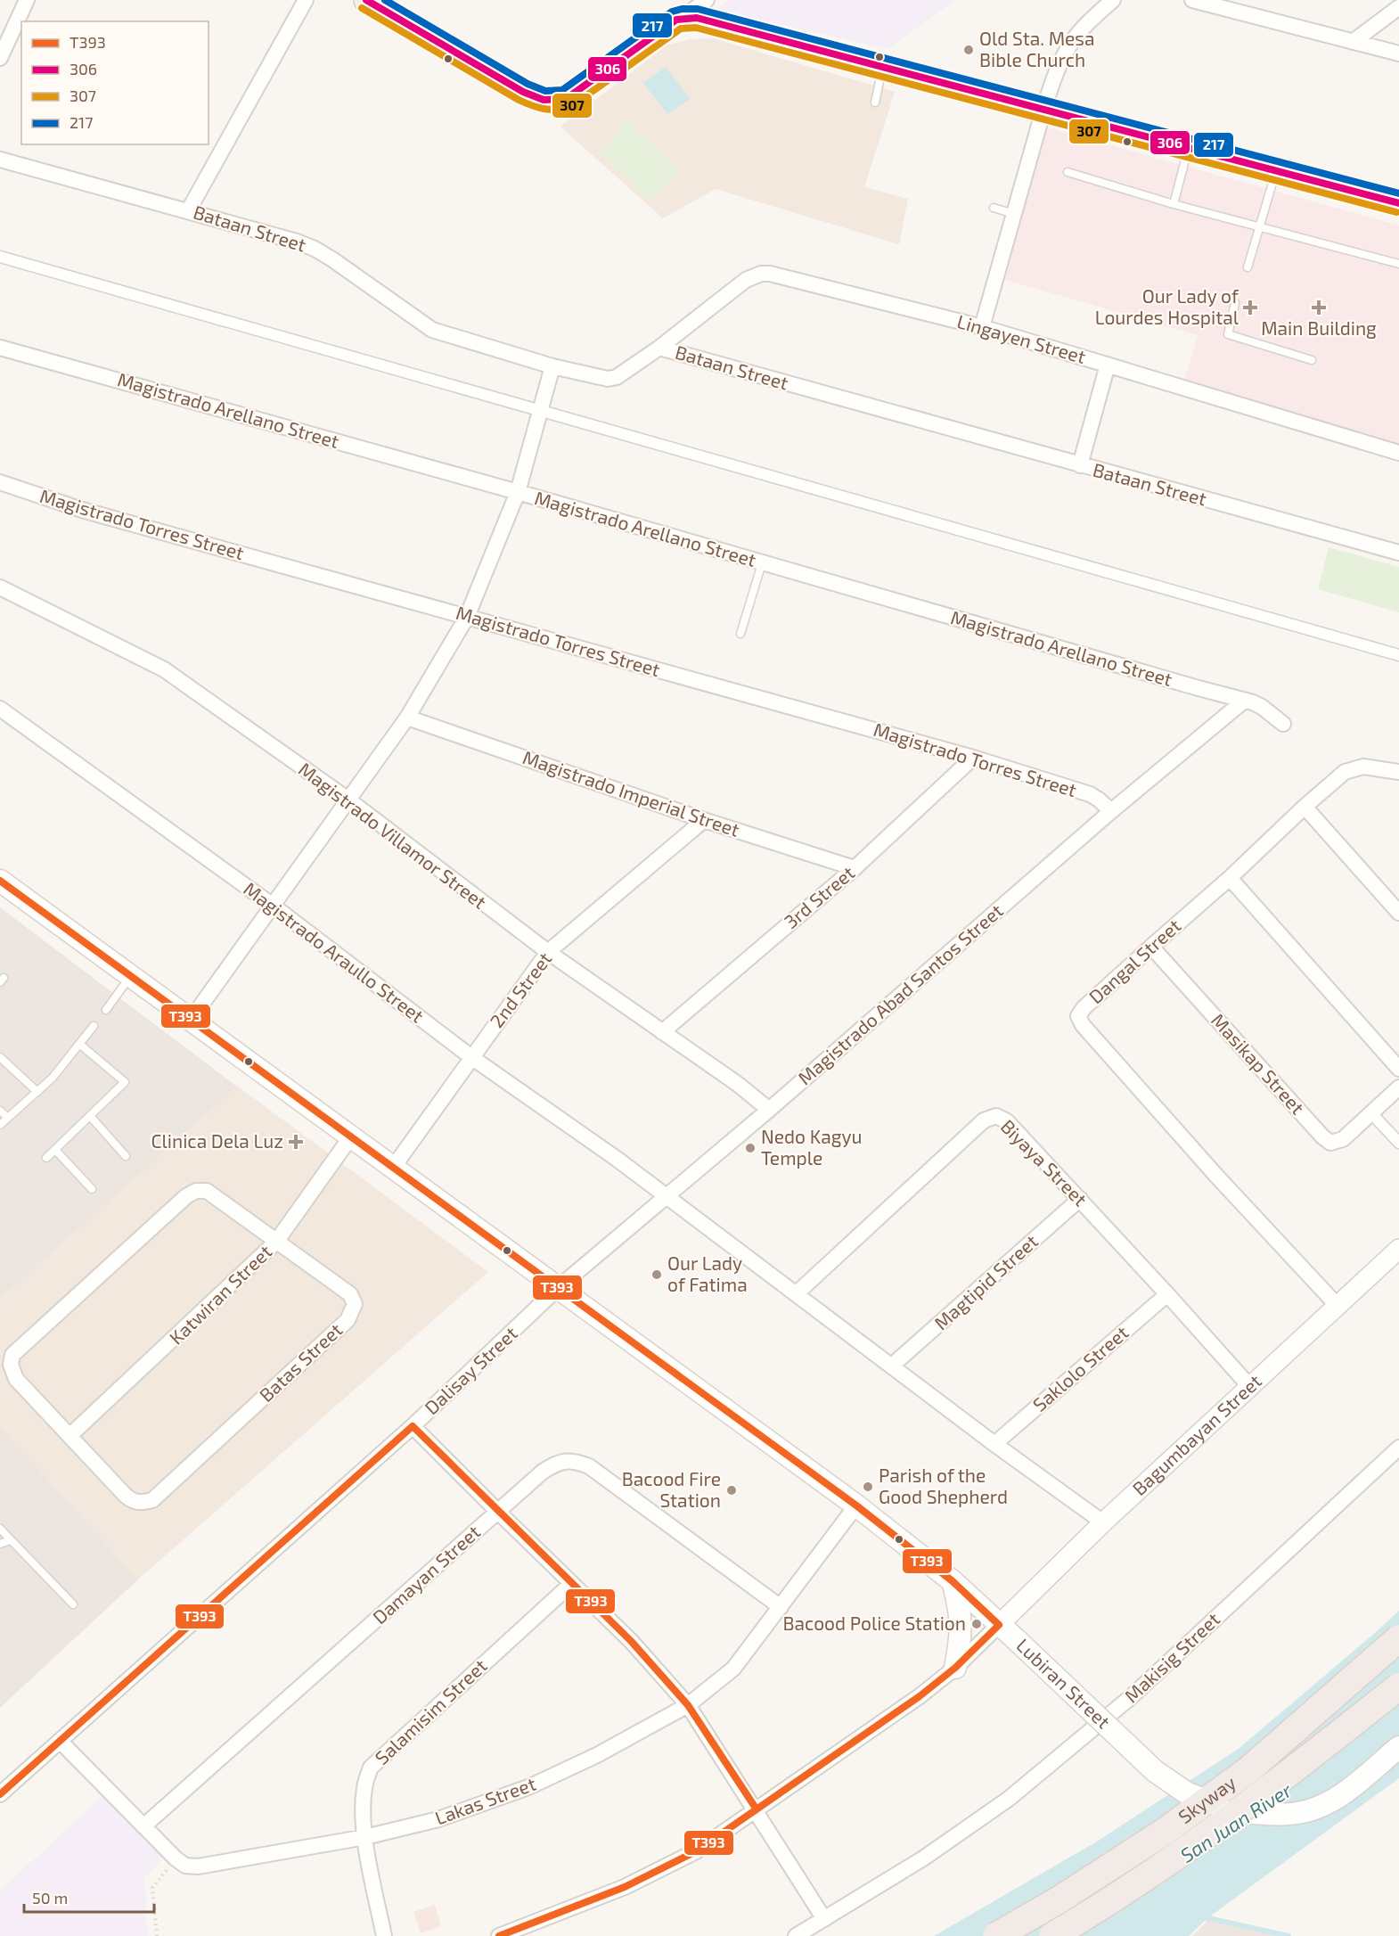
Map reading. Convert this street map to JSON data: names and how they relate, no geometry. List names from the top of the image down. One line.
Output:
{"streets":{"highway":["Skyway"],"main road":["Lubiran Street"],"street":["Bataan Street","Lingayen Street","Magistrado Arellano Street","Magistrado Torres Street","Magistrado Imperial Street","Magistrado Villamor Street","3rd Street","Magistrado Araullo Street","Dangal Street","2nd Street","Magistrado Abad Santos Street","Masikap Street","Biyaya Street","Magtipid Street","Katwiran Street","Batas Street","Saklolo Street","Dalisay Street","Bagumbayan Street","Damayan Street","Makisig Street","Salamisim Street","Lakas Street"]},"crossings":[["Bataan Street","Lingayen Street"],["Magistrado Arellano Street","Magistrado Abad Santos Street"],["Magistrado Torres Street","3rd Street"],["Magistrado Torres Street","Magistrado Abad Santos Street"],["Magistrado Imperial Street","3rd Street"],["Magistrado Imperial Street","2nd Street"],["Magistrado Villamor Street","3rd Street"],["Magistrado Villamor Street","2nd Street"],["Magistrado Villamor Street","Magistrado Abad Santos Street"],["Magistrado Araullo Street","2nd Street"],["Magistrado Araullo Street","Magistrado Abad Santos Street"],["Dangal Street","Masikap Street"],["Dangal Street","Bagumbayan Street"],["2nd Street","Lubiran Street"],["Magistrado Abad Santos Street","Dalisay Street"],["Magistrado Abad Santos Street","Lubiran Street"],["Biyaya Street","Magtipid Street"],["Biyaya Street","Saklolo Street"],["Biyaya Street","Bagumbayan Street"],["Katwiran Street","Batas Street"],["Katwiran Street","Lubiran Street"],["Dalisay Street","Lubiran Street"],["Dalisay Street","Lakas Street"],["Bagumbayan Street","Lubiran Street"],["Damayan Street","Lakas Street"],["Lubiran Street","Lakas Street"],["Salamisim Street","Lakas Street"]],"water":["San Juan River"],"places":{"other":["Old Sta. Mesa Bible Church","Nedo Kagyu Temple","Our Lady of Fatima","Parish of the Good Shepherd","Bacood Fire Station","Bacood Police Station"],"health":["Our Lady of Lourdes Hospital","Main Building","Clinica Dela Luz"]},"lines":["transit line 306","transit line 217","transit line 307","transit line T393"],"legend":["T393","306","307","217"],"scale_bar":"50 m"}
